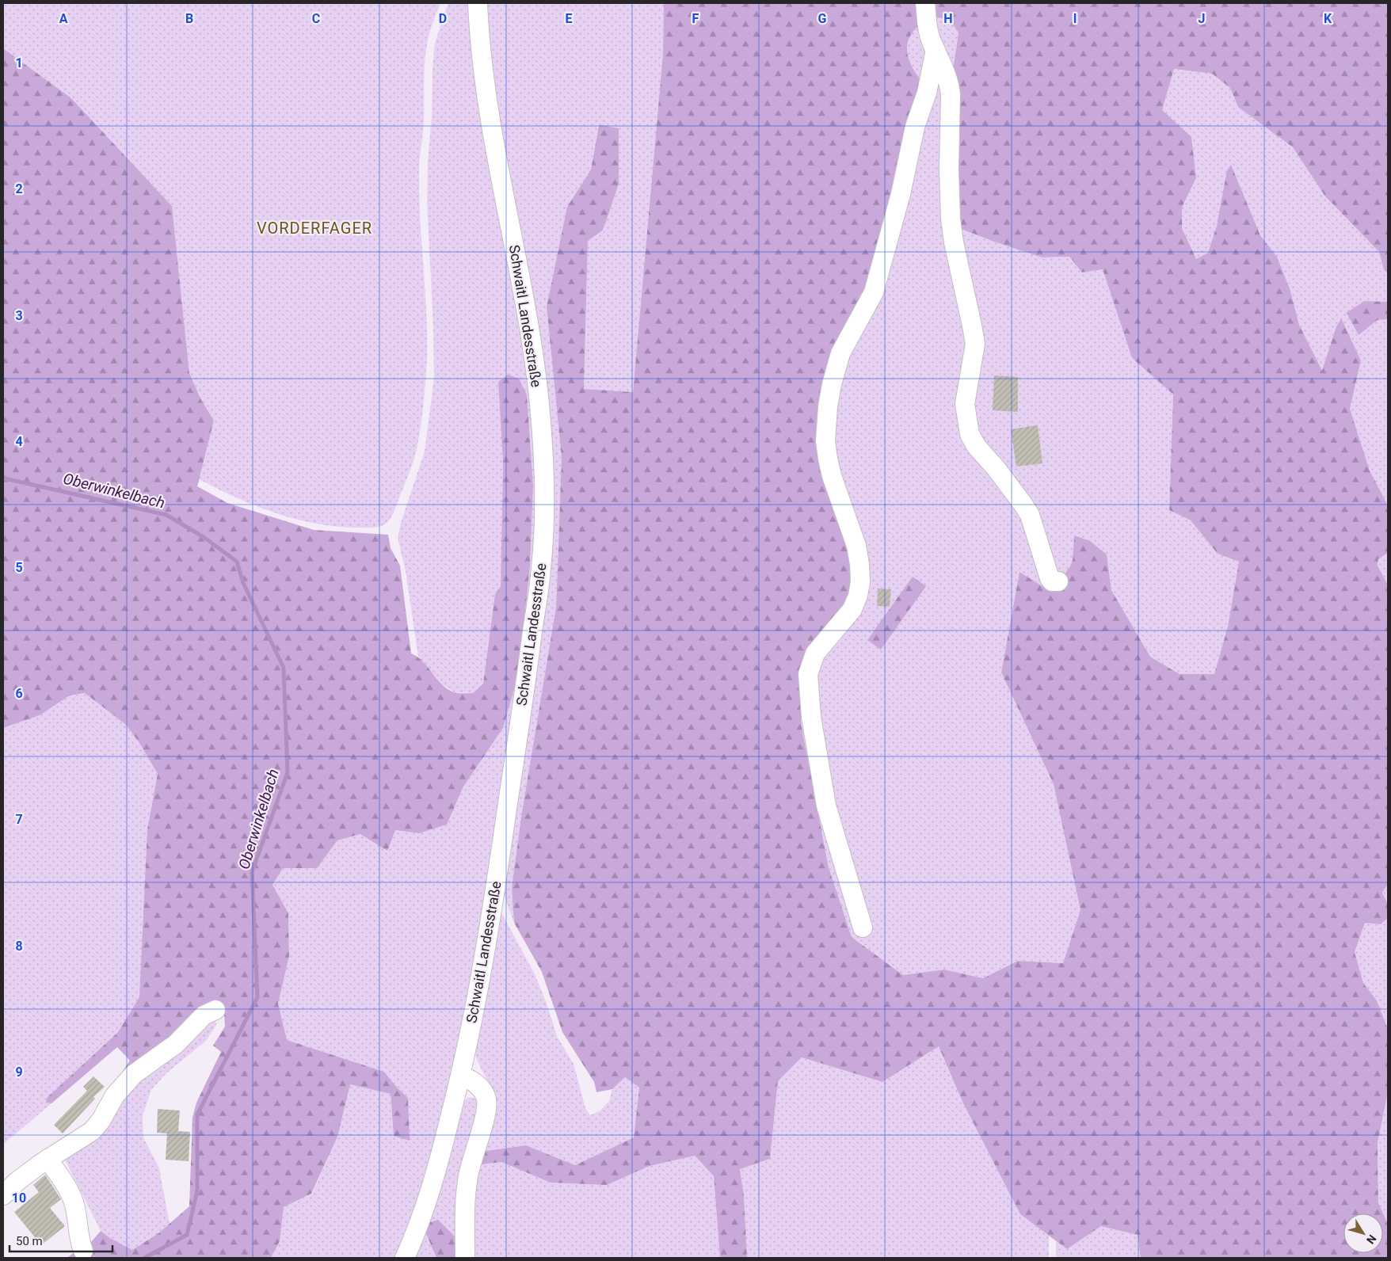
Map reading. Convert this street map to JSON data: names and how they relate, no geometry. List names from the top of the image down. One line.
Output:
{"streets":{"street":["Schwaitl Landesstraße"]},"districts":["VORDERFAGER"],"water":["Oberwinkelbach"],"scale_bar":"50 m","north":"bottom right","grid":{"columns":["A","B","C","D","E","F","G","H","I","J","K"],"rows":["1","2","3","4","5","6","7","8","9","10"]}}
